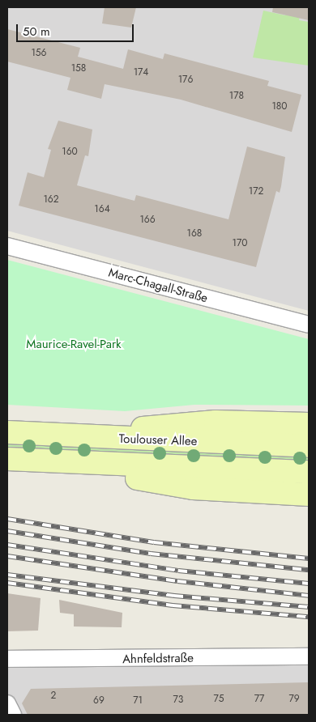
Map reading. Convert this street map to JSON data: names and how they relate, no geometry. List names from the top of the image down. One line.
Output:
{"streets":{"main road":["Toulouser Allee"],"street":["Marc-Chagall-Straße","Ahnfeldstraße"]},"parks":["Maurice-Ravel-Park"],"house_numbers":["156","158","174","176","178","180","160","172","162","164","166","168","170","2","75","77","79","73","69","71"],"scale_bar":"50 m"}
